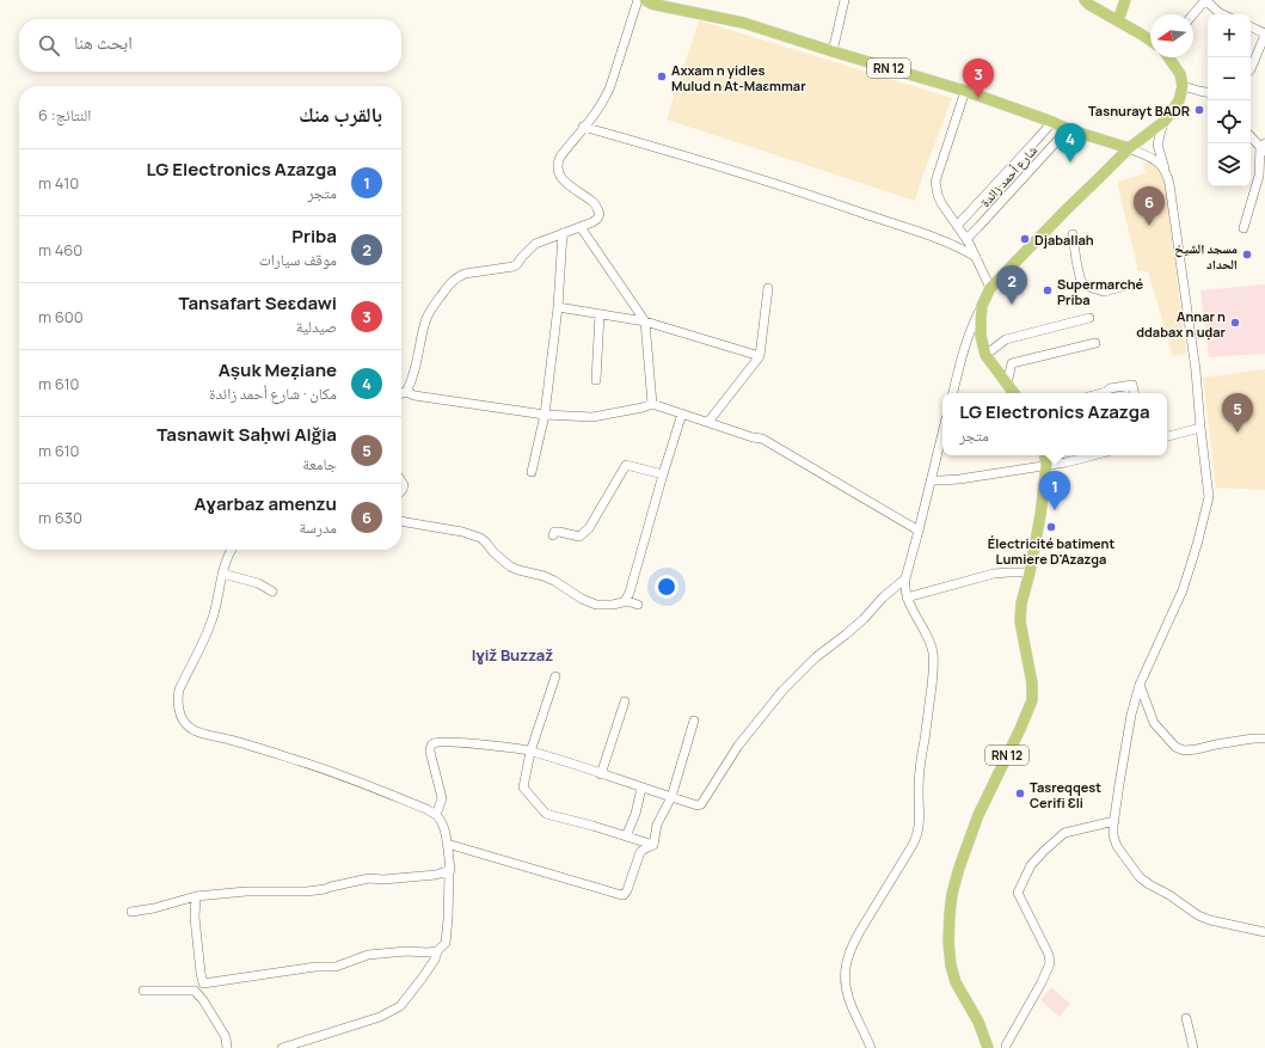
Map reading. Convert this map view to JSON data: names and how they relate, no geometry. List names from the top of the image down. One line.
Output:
{"streets":{"main road":["RN 12"],"street":["شارع أحمد زائدة"]},"crossings":[["RN 12","شارع أحمد زائدة"]],"districts":["Iɣiž Buzzaž"],"places":["Axxam n yidles Mulud n At-Maɛmmar","Tasnurayt BADR","Djaballah","مسجد الشيخ الحداد","Supermarché Priba","Annar n ddabax n uḍar","Électricité batiment Lumiere D'Azazga","Tasreqqest Cerifi Ɛli"],"north":"left","page":{"map_buttons":["+","−"],"search":"ابحث هنا","pins":["3","4","6","2","5","1"],"heading":["بالقرب منك","النتائج: 6"],"list":[{"mark":"1","name":"LG Electronics Azazga","note":"متجر","value":"410 m"},{"mark":"2","name":"Priba","note":"موقف سيارات","value":"460 m"},{"mark":"3","name":"Tansafart Seɛdawi","note":"صيدلية","value":"600 m"},{"mark":"4","name":"Aṣuk Meẓiane","note":"مكان · شارع أحمد زائدة","value":"610 m"},{"mark":"5","name":"Tasnawit Saḥwi Alǧia","note":"جامعة","value":"610 m"},{"mark":"6","name":"Aɣarbaz amenzu","note":"مدرسة","value":"630 m"}],"popup":["LG Electronics Azazga","متجر"]}}
